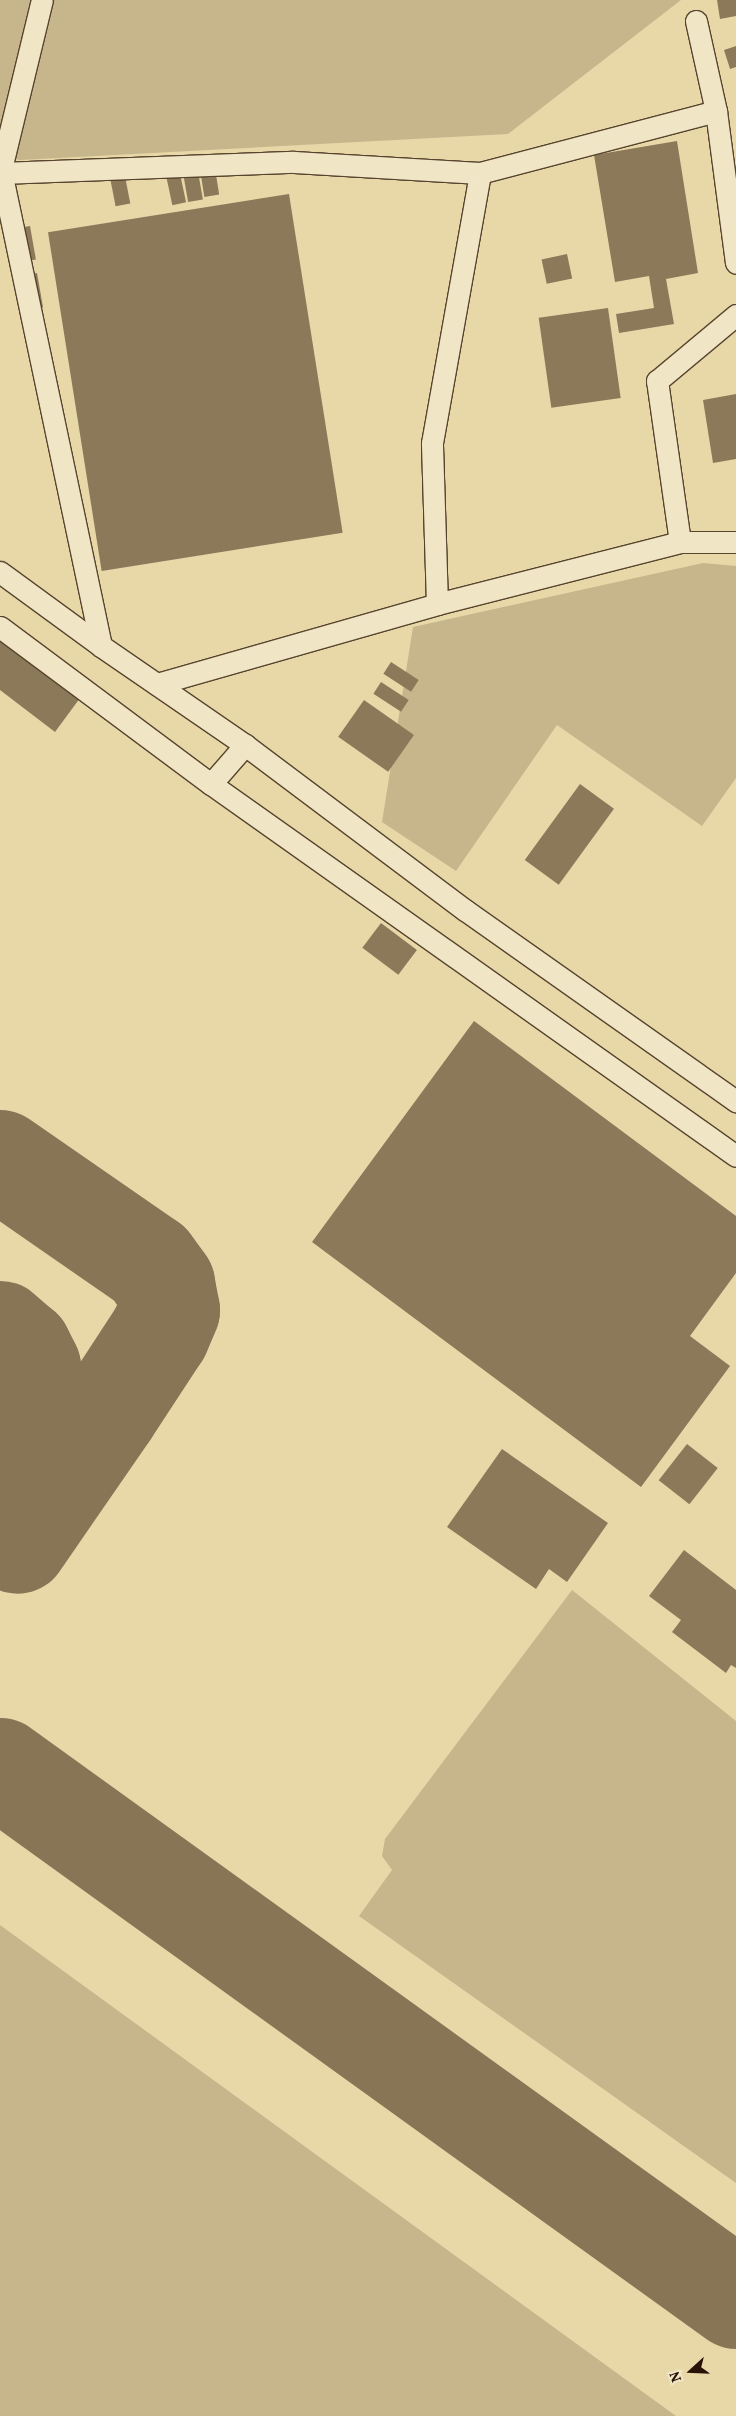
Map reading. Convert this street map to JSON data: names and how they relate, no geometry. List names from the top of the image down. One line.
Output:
{"north":"left"}
